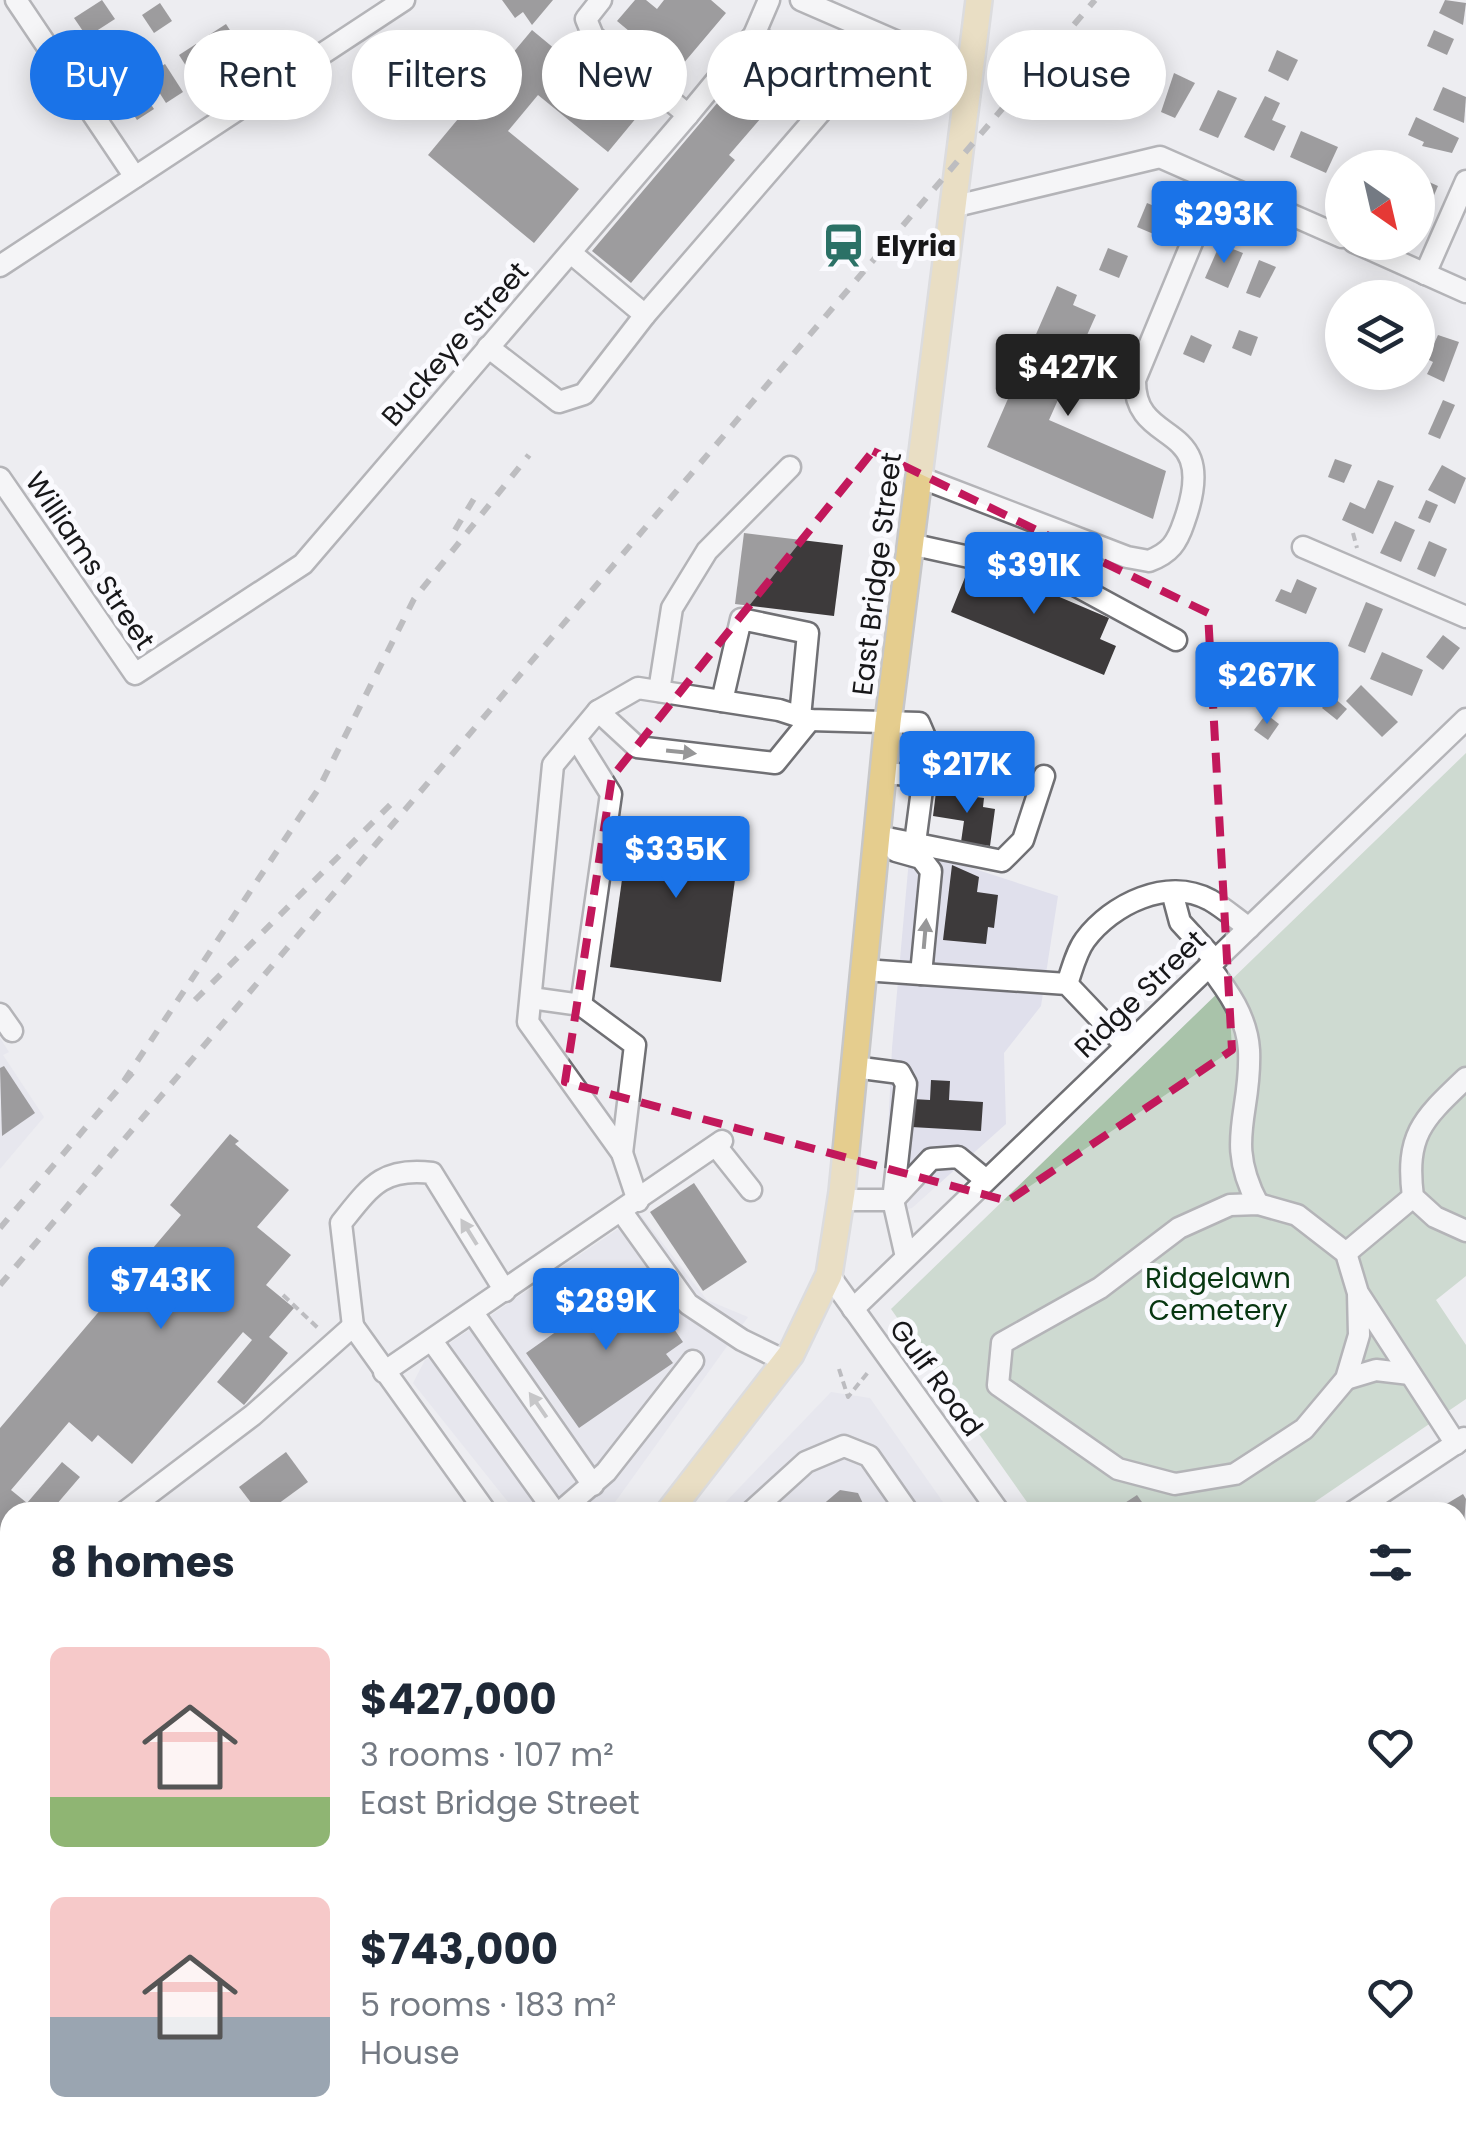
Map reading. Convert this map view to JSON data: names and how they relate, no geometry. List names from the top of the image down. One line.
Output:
{"streets":{"main road":["East Bridge Street"],"street":["Buckeye Street","Williams Street","Ridge Street","Gulf Road"]},"crossings":[["Buckeye Street","Williams Street"],["East Bridge Street","Gulf Road"],["Ridge Street","Gulf Road"]],"parks":["Ridgelawn Cemetery"],"places":{"station":["Elyria"]},"north":"bottom right","page":{"chip":["Buy","Rent","Filters","New","Apartment","House"],"price":["$293K","$427K","$391K","$267K","$217K","$335K","$743K","$289K"],"heading":"8 homes","list":[{"name":"$427,000","note":"3 rooms · 107 m² · East Bridge Street"},{"name":"$743,000","note":"5 rooms · 183 m² · House"}]}}
